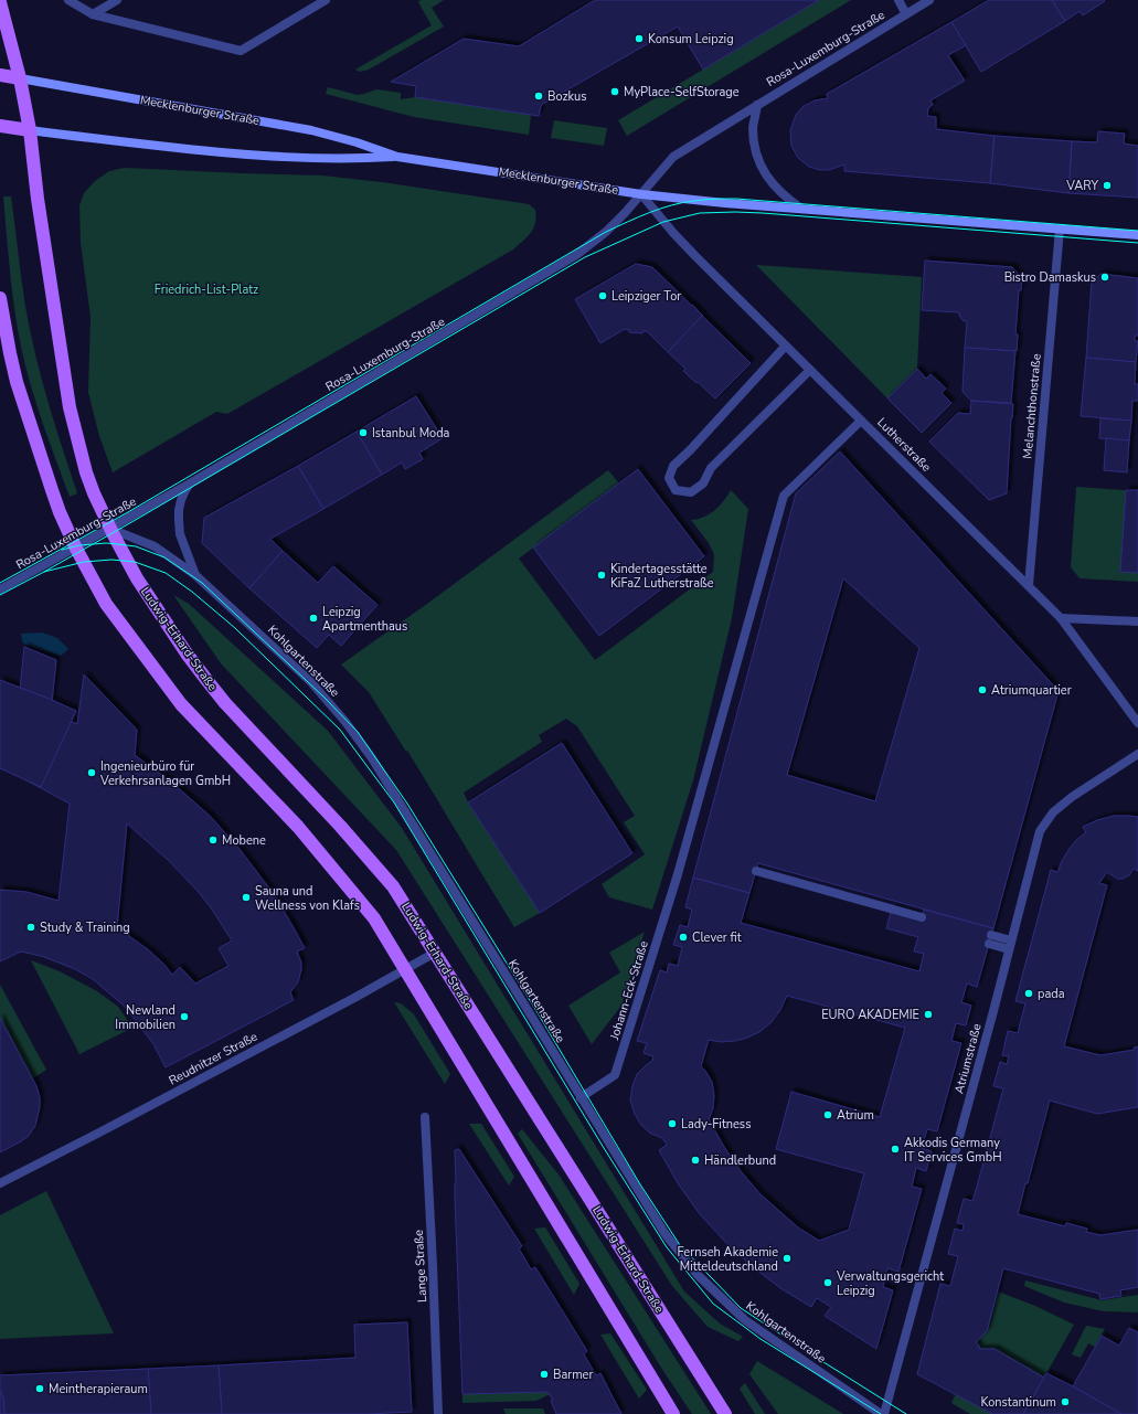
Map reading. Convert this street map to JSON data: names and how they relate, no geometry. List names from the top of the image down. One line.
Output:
{"streets":{"main road":["Mecklenburger Straße","Ludwig-Erhard-Straße"],"street":["Rosa-Luxemburg-Straße","Melanchthonstraße","Lutherstraße","Kohlgartenstraße","Johann-Eck-Straße","Reudnitzer Straße","Atriumstraße","Lange Straße"]},"crossings":[["Rosa-Luxemburg-Straße","Mecklenburger Straße"],["Rosa-Luxemburg-Straße","Lutherstraße"],["Rosa-Luxemburg-Straße","Ludwig-Erhard-Straße"],["Rosa-Luxemburg-Straße","Kohlgartenstraße"],["Mecklenburger Straße","Melanchthonstraße"],["Mecklenburger Straße","Lutherstraße"],["Melanchthonstraße","Lutherstraße"],["Lutherstraße","Johann-Eck-Straße"],["Ludwig-Erhard-Straße","Kohlgartenstraße"],["Ludwig-Erhard-Straße","Reudnitzer Straße"],["Kohlgartenstraße","Johann-Eck-Straße"],["Kohlgartenstraße","Atriumstraße"]],"parks":["Friedrich-List-Platz"],"places":["Konsum Leipzig","MyPlace-SelfStorage","Bozkus","VARY","Bistro Damaskus","Leipziger Tor","Istanbul Moda","Kindertagesstätte KiFaZ Lutherstraße","Leipzig Apartmenthaus","Atriumquartier","Ingenieurbüro für Verkehrsanlagen GmbH","Mobene","Sauna und Wellness von Klafs","Study & Training","Clever fit","pada","EURO AKADEMIE","Newland Immobilien","Atrium","Lady-Fitness","Akkodis Germany IT Services GmbH","Händlerbund","Fernseh Akademie Mitteldeutschland","Verwaltungsgericht Leipzig","Barmer","Meintherapieraum","Konstantinum"]}
